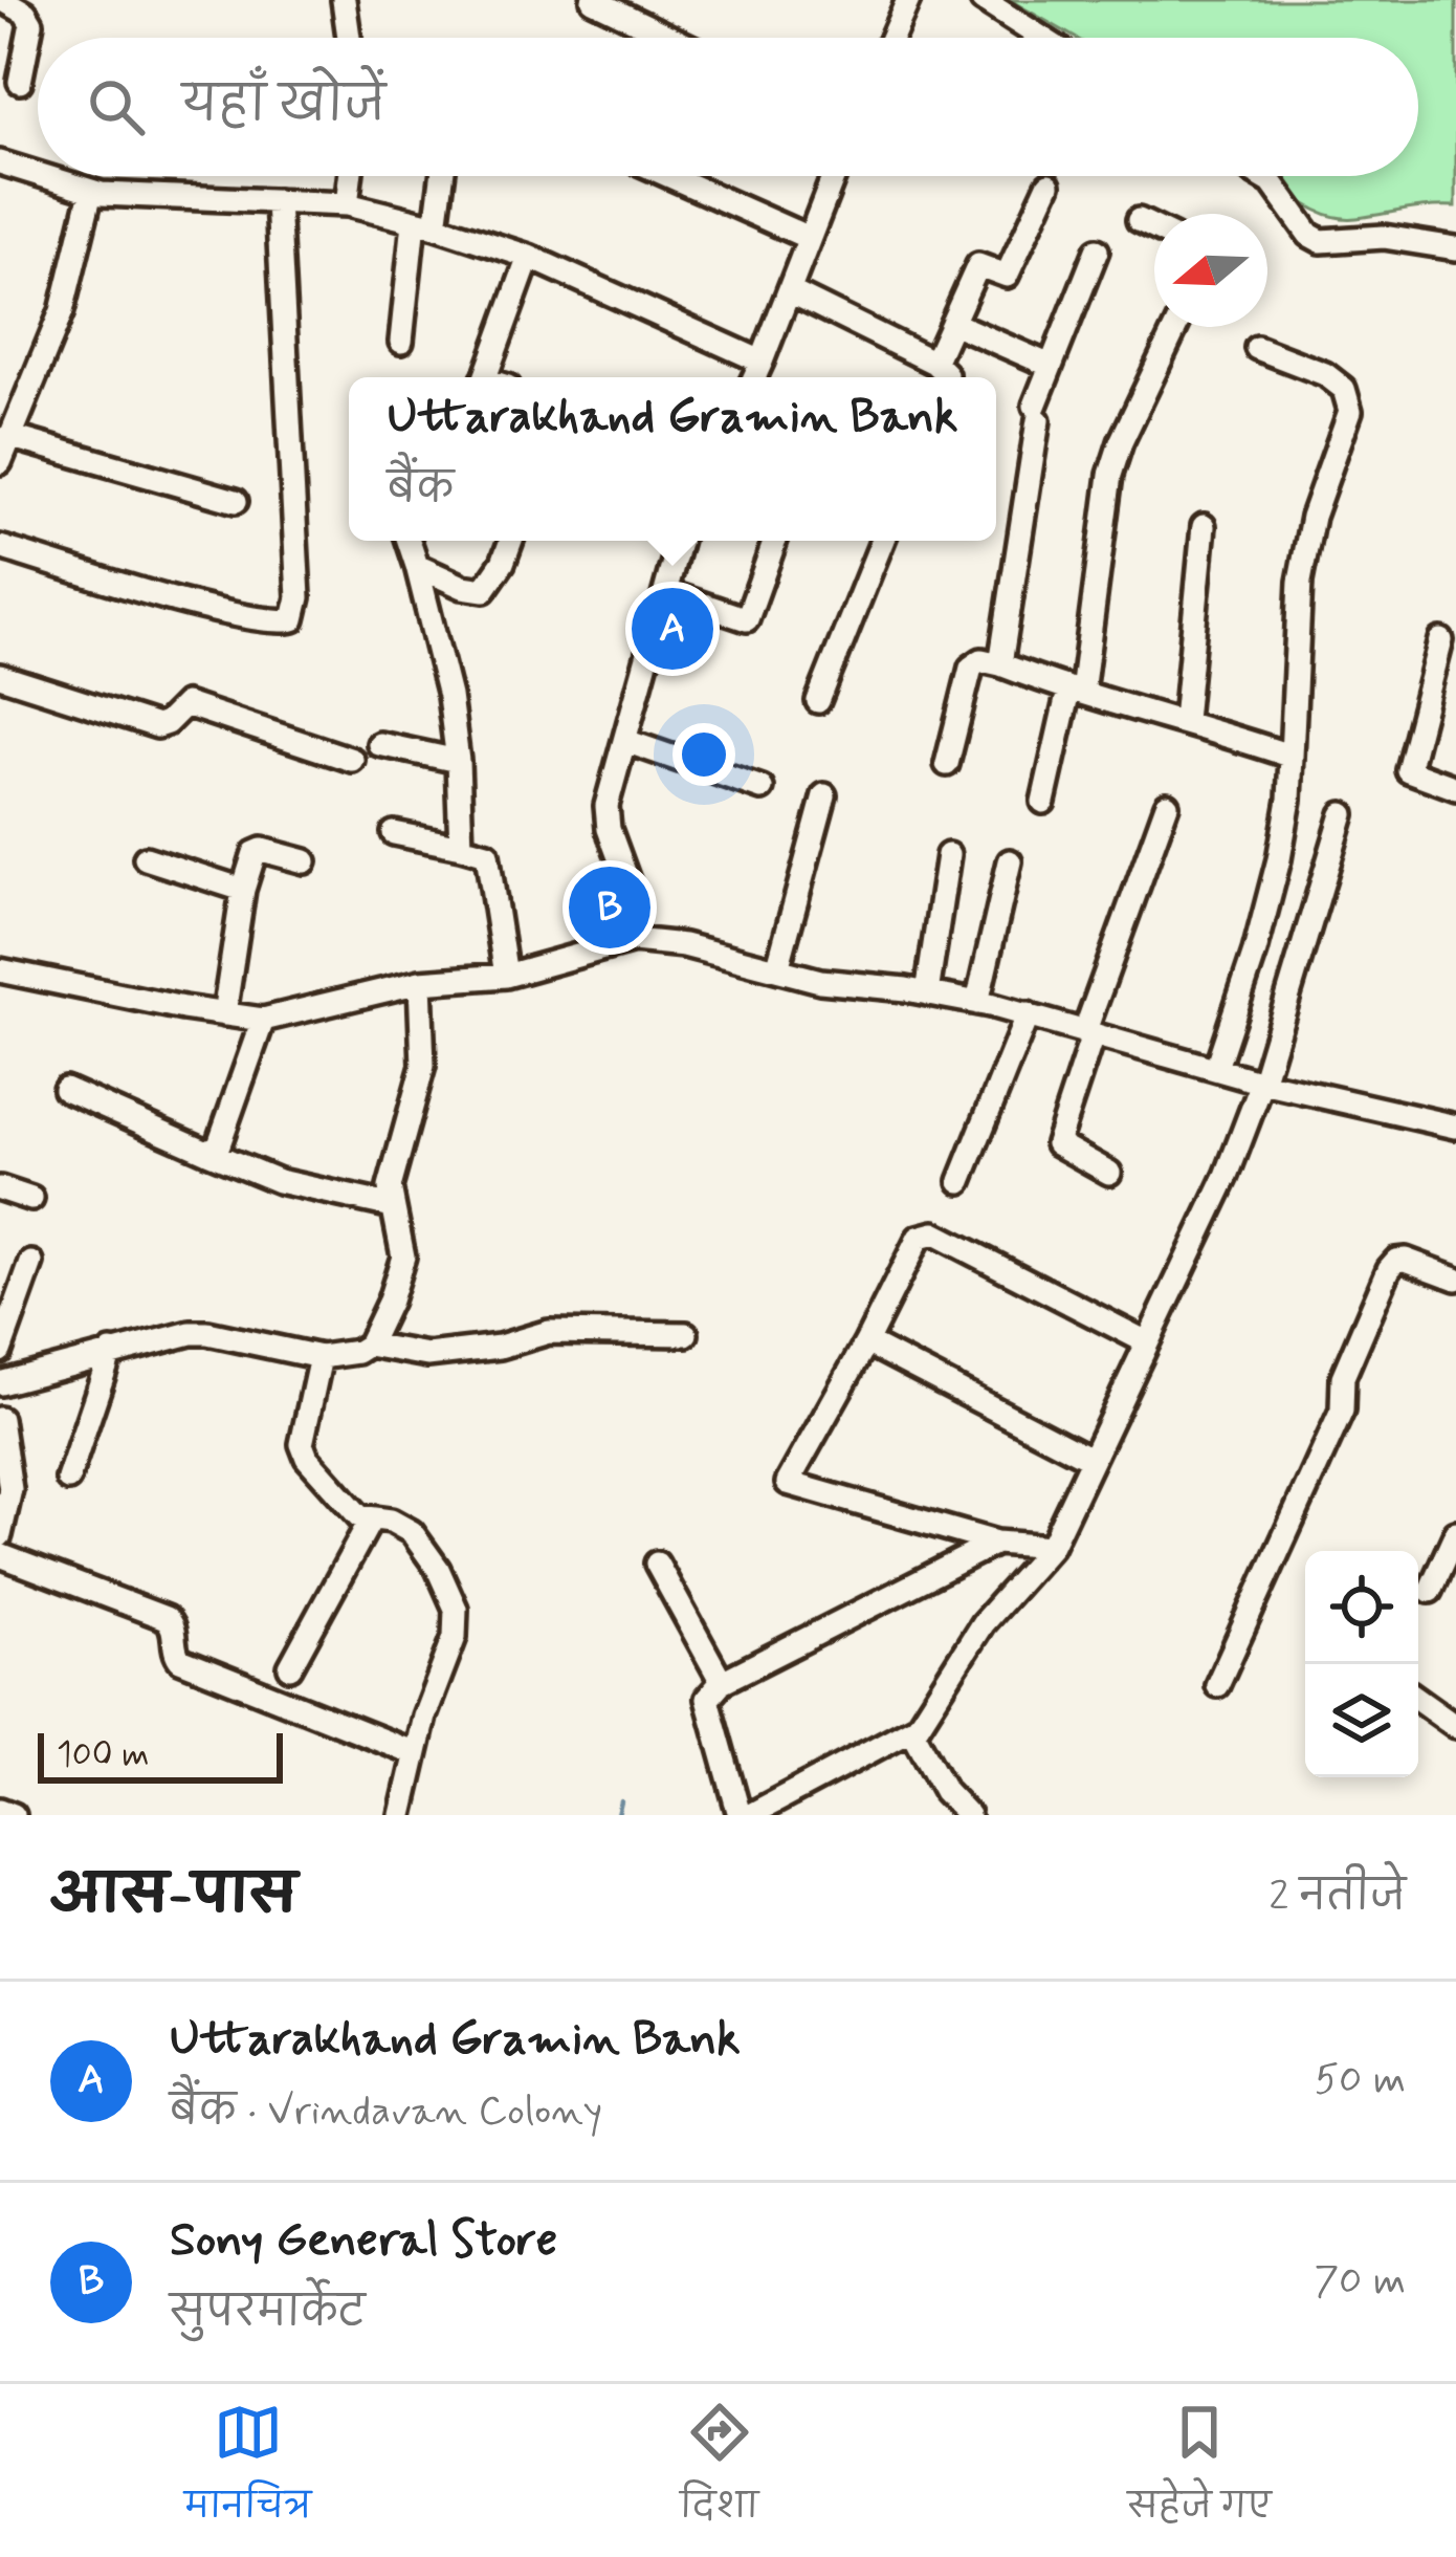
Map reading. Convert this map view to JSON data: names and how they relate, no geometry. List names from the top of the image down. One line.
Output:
{"scale_bar":"100 m","north":"left","page":{"search":"यहाँ खोजें","popup":["Uttarakhand Gramin Bank","बैंक"],"pins":["A","B"],"scale":"100 m","heading":["आस-पास","2 नतीजे"],"list":[{"mark":"A","name":"Uttarakhand Gramin Bank","note":"बैंक · Vrindavan Colony","value":"50 m"},{"mark":"B","name":"Sony General Store","note":"सुपरमार्केट","value":"70 m"}],"nav":["मानचित्र","दिशा","सहेजे गए"]}}
